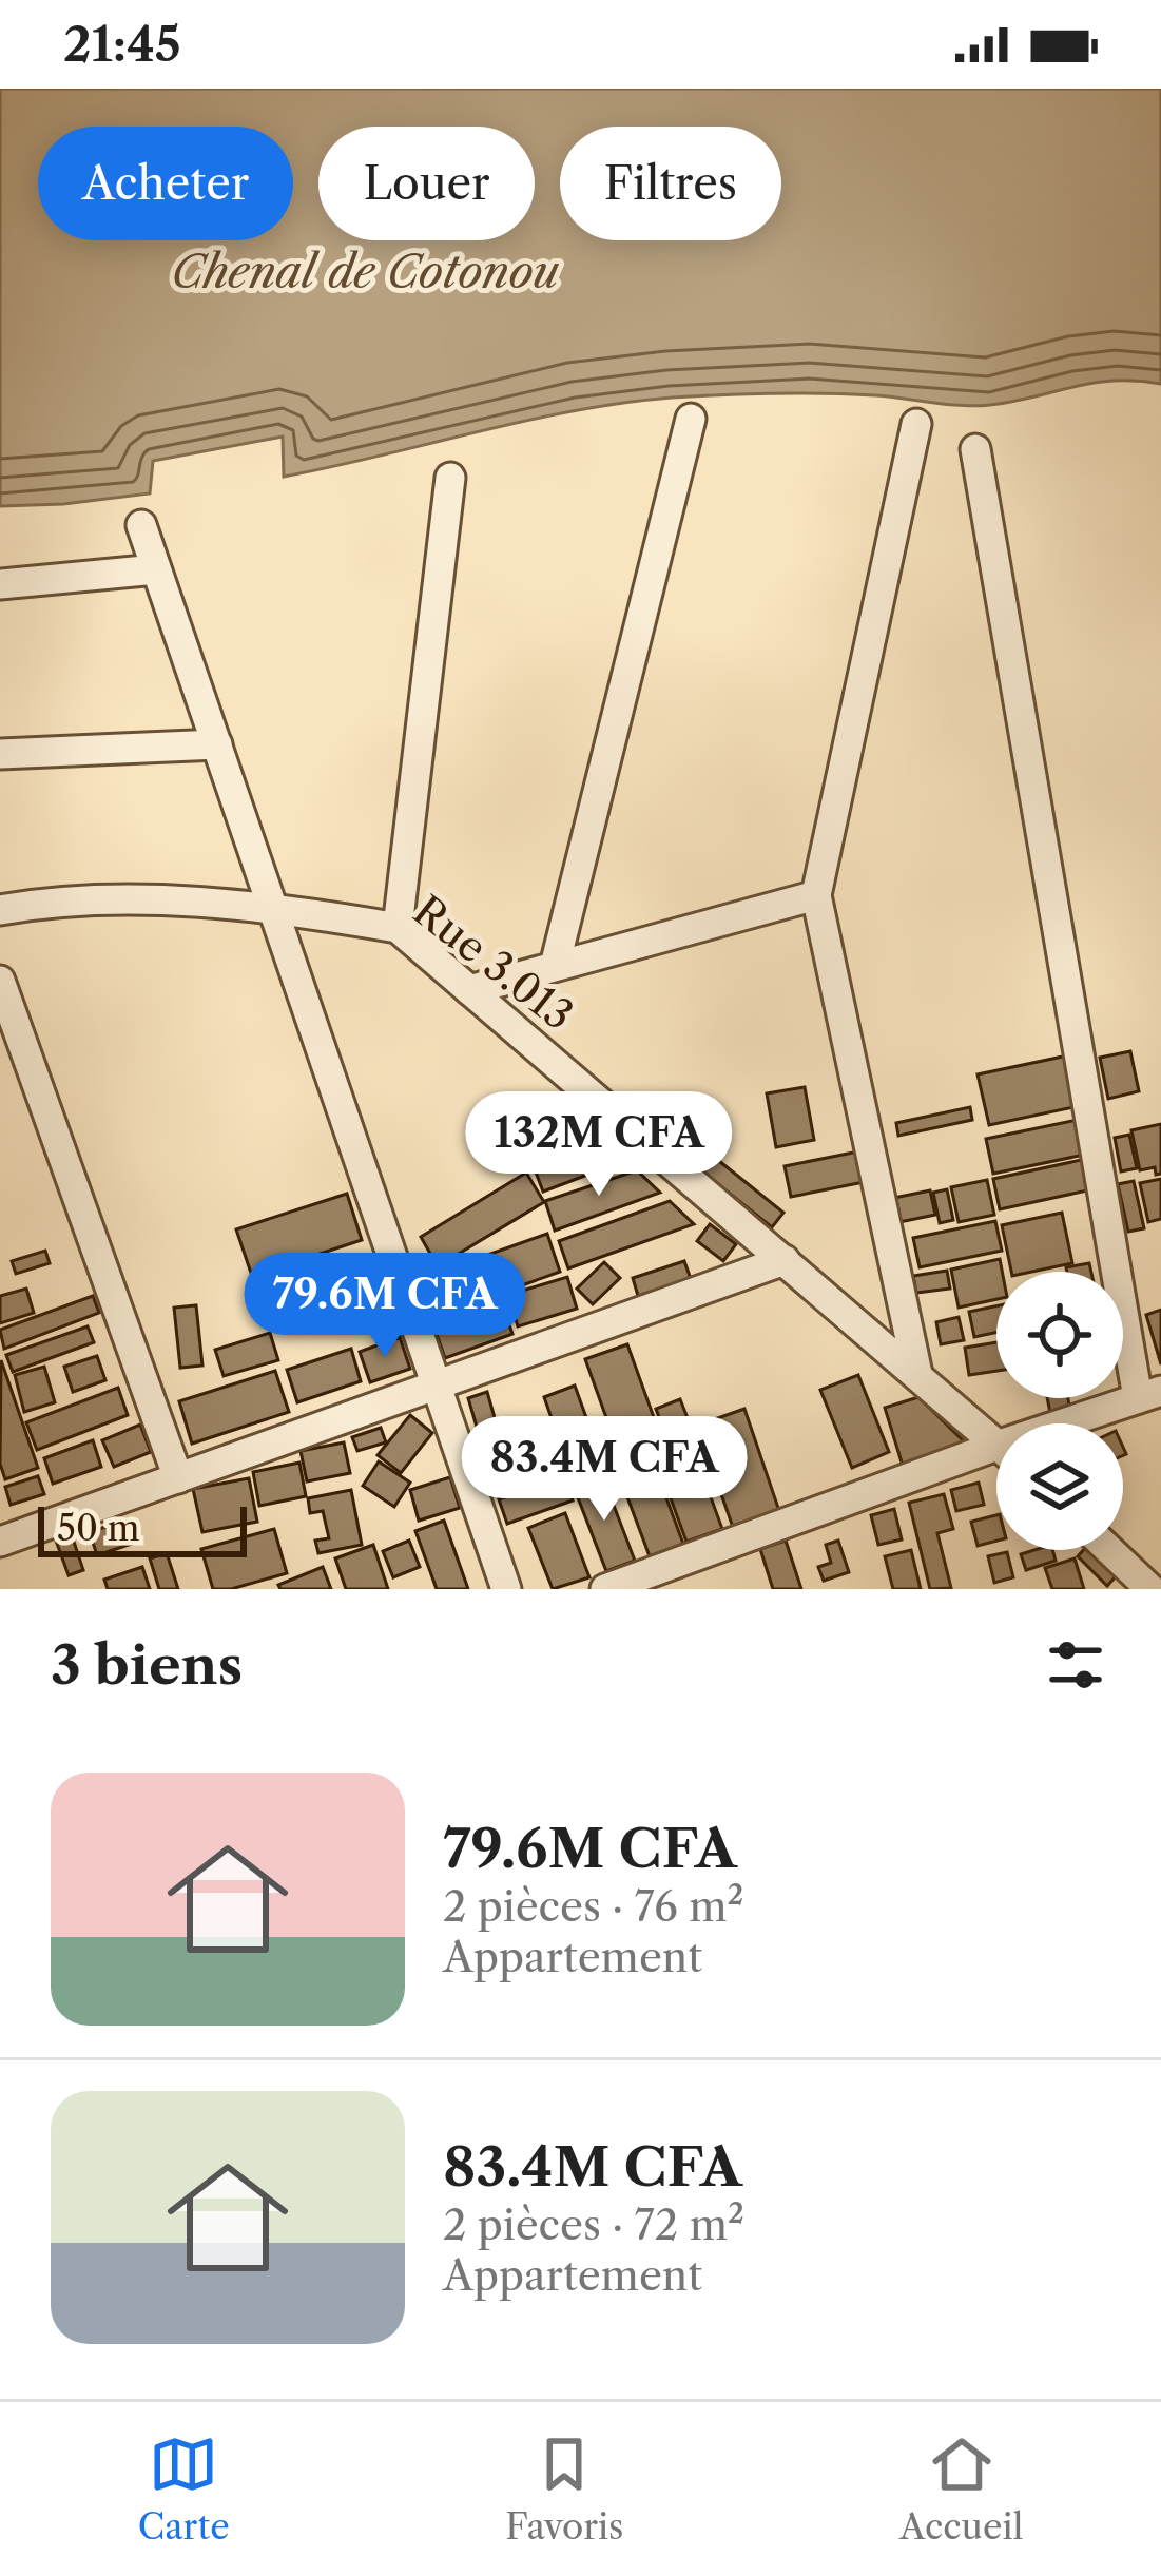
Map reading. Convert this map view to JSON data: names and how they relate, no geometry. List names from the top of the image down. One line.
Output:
{"streets":{"street":["Rue 3.013"]},"water":["Chenal de Cotonou"],"scale_bar":"50 m","page":{"status":"21:45","chip":["Acheter","Louer","Filtres"],"price":["132M CFA","79.6M CFA","83.4M CFA"],"scale":"50 m","heading":"3 biens","list":[{"name":"79.6M CFA","note":"2 pièces · 76 m² · Appartement"},{"name":"83.4M CFA","note":"2 pièces · 72 m² · Appartement"}],"tabs":["Carte","Favoris","Accueil"]}}
